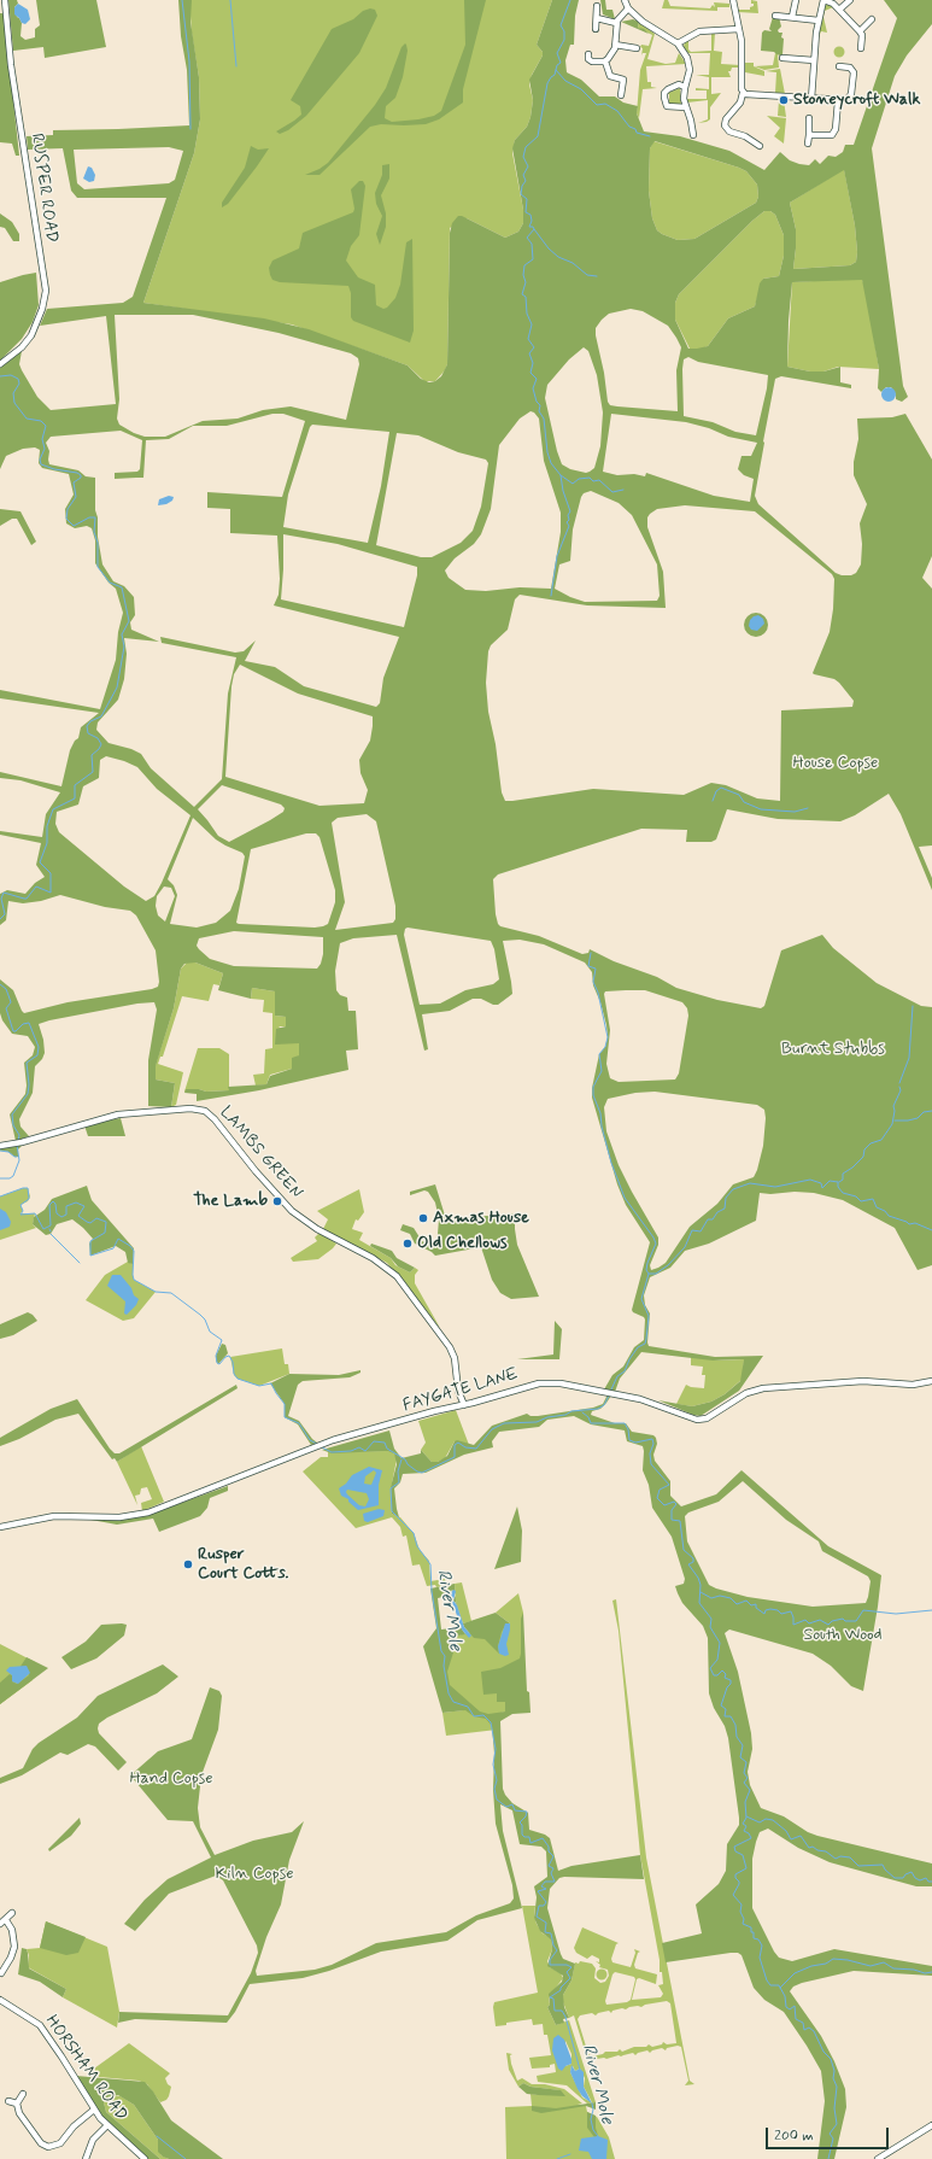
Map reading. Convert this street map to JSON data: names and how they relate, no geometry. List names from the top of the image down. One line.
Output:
{"streets":{"street":["RUSPER ROAD","LAMBS GREEN","FAYGATE LANE","HORSHAM ROAD"]},"crossings":[["LAMBS GREEN","FAYGATE LANE"]],"water":["River Mole"],"parks":["House Copse","Burnt Stubbs","South Wood","Hand Copse","Kiln Copse"],"places":["Stoneycroft Walk","The Lamb","Axmas House","Old Chellows","Rusper Court Cotts."],"scale_bar":"200 m"}
